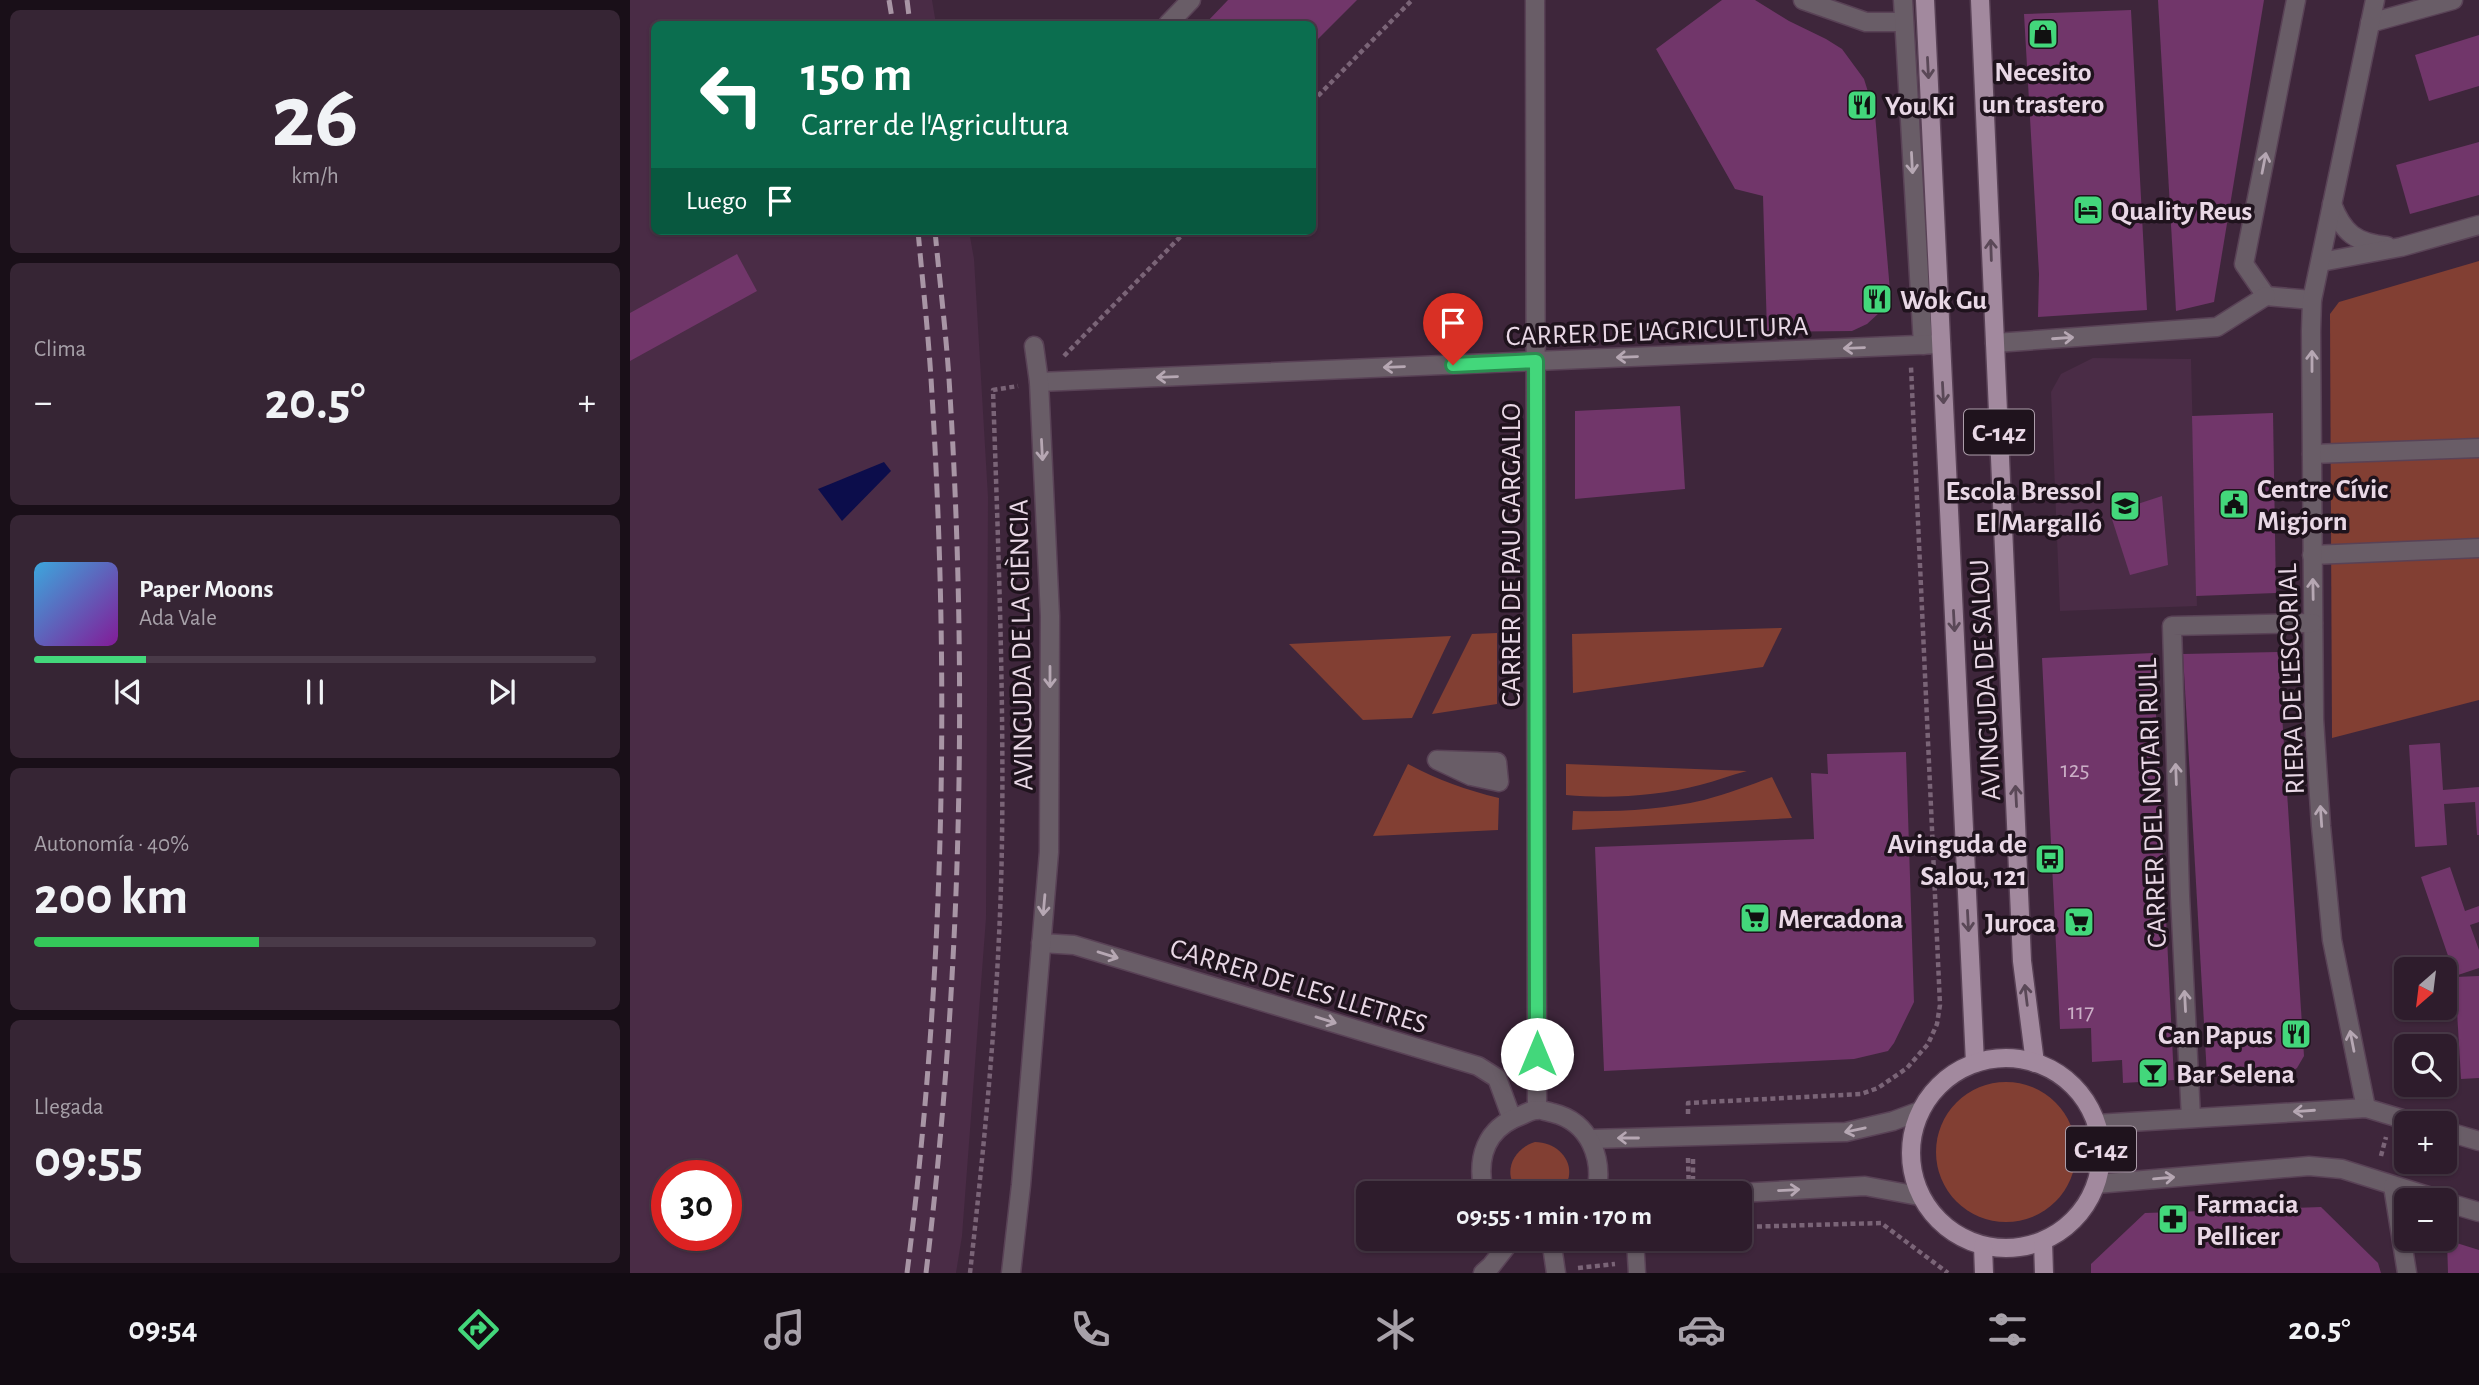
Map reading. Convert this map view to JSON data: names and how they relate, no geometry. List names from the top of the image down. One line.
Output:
{"streets":{"main road":["C-14z","AVINGUDA DE SALOU"],"street":["CARRER DE L'AGRICULTURA","CARRER DE PAU GARGALLO","AVINGUDA DE LA CIÈNCIA","RIERA DE L'ESCORIAL","CARRER DEL NOTARI RULL","CARRER DE LES LLETRES"]},"crossings":[["CARRER DE L'AGRICULTURA","C-14z"],["CARRER DE L'AGRICULTURA","CARRER DE PAU GARGALLO"],["CARRER DE L'AGRICULTURA","AVINGUDA DE LA CIÈNCIA"],["C-14z","AVINGUDA DE SALOU"],["AVINGUDA DE LA CIÈNCIA","CARRER DE LES LLETRES"],["RIERA DE L'ESCORIAL","CARRER DEL NOTARI RULL"]],"one_way":["CARRER DE L'AGRICULTURA","AVINGUDA DE LA CIÈNCIA","RIERA DE L'ESCORIAL","CARRER DEL NOTARI RULL","CARRER DE LES LLETRES"],"places":{"shop":["Necesito un trastero"],"restaurant":["You Ki","Wok Gu","Can Papus"],"hotel":["Quality Reus"],"public building":["Centre Cívic Migjorn"],"school or university":["Escola Bressol El Margalló"],"bus stop":["Avinguda de Salou, 121"],"supermarket":["Mercadona","Juroca"],"bar":["Bar Selena"],"pharmacy":["Farmacia Pellicer"]},"house_numbers":["125","117"],"north":"bottom left","page":{"tile":[["26","km/h"],"Clima",["Autonomía · 40%","200 km"],["Llegada","09:55"]],"turn":["150 m","Carrer de l'Agricultura"],"then":"Luego","heat":["−","20.5°","+"],"song":["Paper Moons","Ada Vale"],"map_buttons":["+","−"],"limit":"30","trip":"09:55 · 1 min · 170 m","tabs":["09:54","20.5°"]}}
